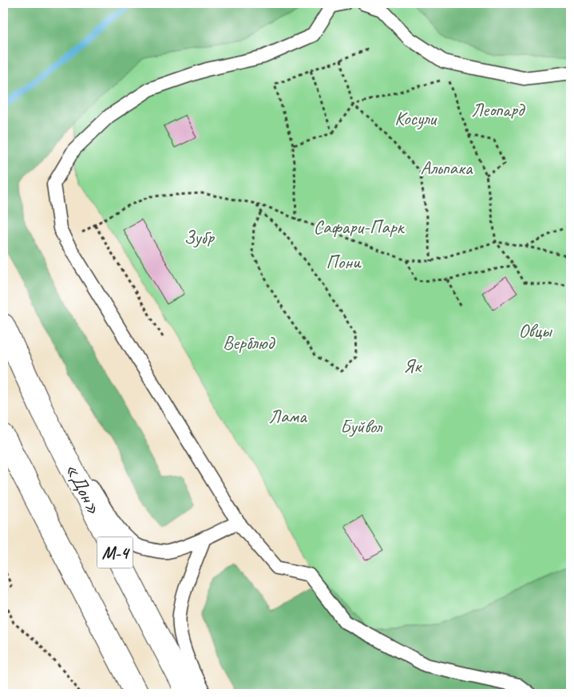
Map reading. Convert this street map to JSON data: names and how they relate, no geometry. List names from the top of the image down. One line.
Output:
{"streets":{"highway":["«Дон»","М-4"]},"parks":["Леопард","Косули","Альпака","Сафари-Парк","Зубр","Пони","Овцы","Верблюд","Як","Лама","Буйвол"]}
